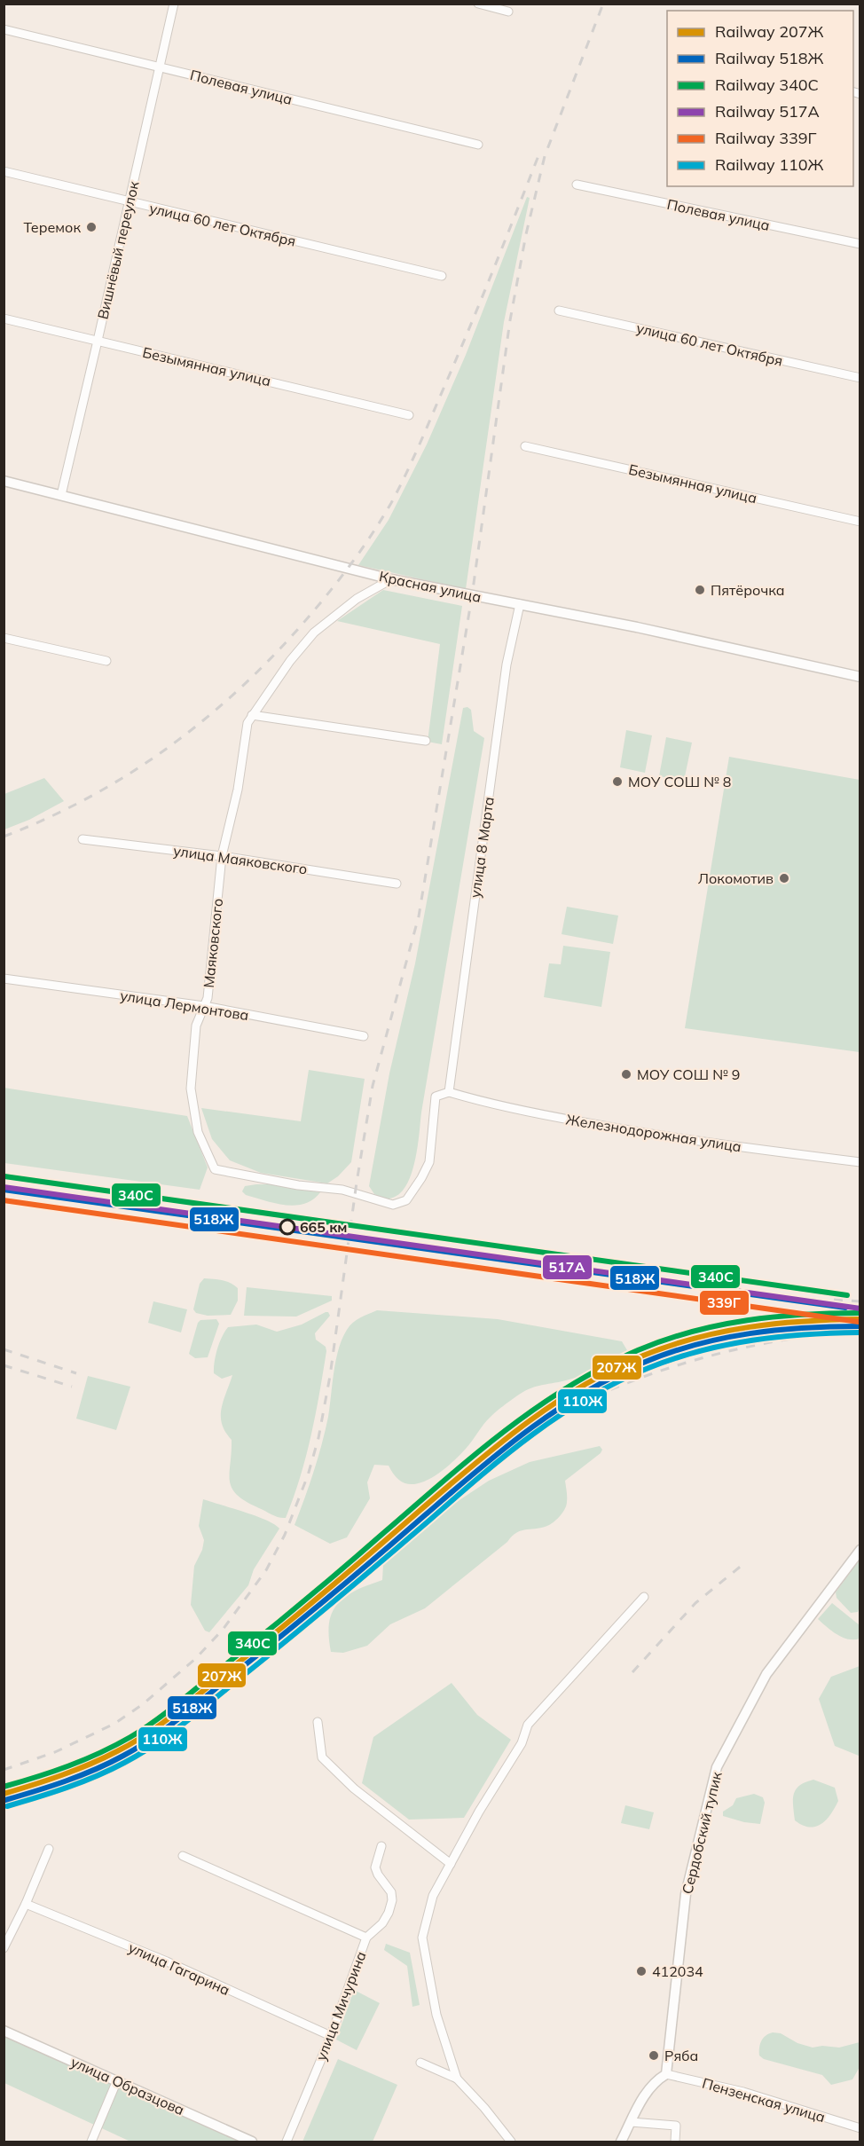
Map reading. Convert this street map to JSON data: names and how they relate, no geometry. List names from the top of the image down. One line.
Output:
{"streets":{"street":["Полевая улица","улица 60 лет Октября","Вишнёвый переулок","Безымянная улица","Красная улица","улица 8 Марта","улица Маяковского","Маяковского","улица Лермонтова","Железнодорожная улица","Сердобский тупик","улица Гагарина","улица Мичурина","улица Образцова","Пензенская улица"]},"crossings":[["Полевая улица","Вишнёвый переулок"],["улица 60 лет Октября","Вишнёвый переулок"],["Вишнёвый переулок","Безымянная улица"],["Вишнёвый переулок","Красная улица"],["Красная улица","улица 8 Марта"],["Красная улица","Маяковского"],["улица 8 Марта","Маяковского"],["улица 8 Марта","Железнодорожная улица"],["улица Маяковского","Маяковского"],["Маяковского","улица Лермонтова"],["Маяковского","Железнодорожная улица"],["Сердобский тупик","Пензенская улица"],["улица Гагарина","улица Мичурина"]],"places":["Теремок","Пятёрочка","МОУ СОШ № 8","Локомотив","МОУ СОШ № 9","665 км","412034","Ряба"],"lines":["rail line 340С","rail line 517А","rail line 518Ж","rail line 339Г","rail line 207Ж","rail line 110Ж"],"legend":["Railway 207Ж","Railway 518Ж","Railway 340С","Railway 517А","Railway 339Г","Railway 110Ж"]}
